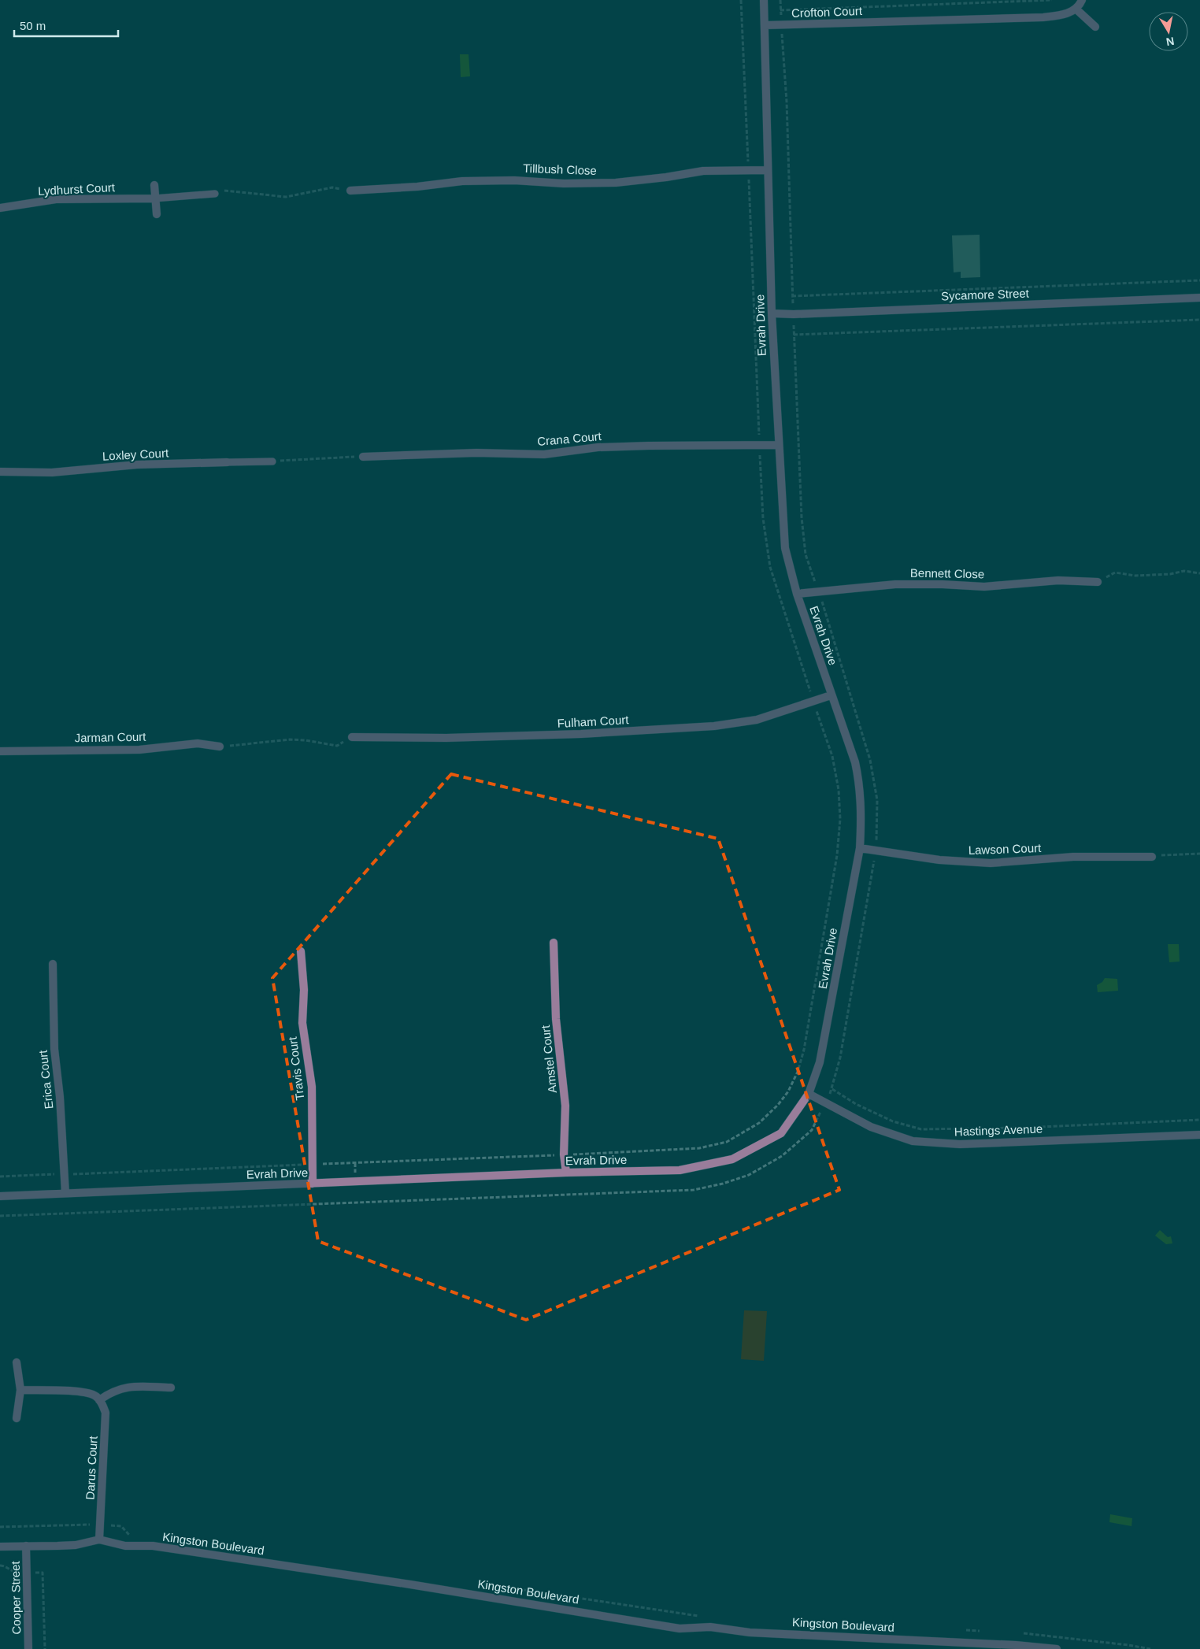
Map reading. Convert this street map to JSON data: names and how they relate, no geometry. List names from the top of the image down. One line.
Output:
{"streets":{"street":["Crofton Court","Tillbush Close","Lydhurst Court","Sycamore Street","Evrah Drive","Crana Court","Loxley Court","Bennett Close","Fulham Court","Jarman Court","Lawson Court","Amstel Court","Travis Court","Erica Court","Hastings Avenue","Darus Court","Kingston Boulevard","Cooper Street"]},"crossings":[["Crofton Court","Evrah Drive"],["Tillbush Close","Evrah Drive"],["Sycamore Street","Evrah Drive"],["Evrah Drive","Crana Court"],["Evrah Drive","Bennett Close"],["Evrah Drive","Fulham Court"],["Evrah Drive","Lawson Court"],["Evrah Drive","Amstel Court"],["Evrah Drive","Travis Court"],["Evrah Drive","Erica Court"],["Evrah Drive","Hastings Avenue"],["Darus Court","Kingston Boulevard"],["Kingston Boulevard","Cooper Street"]],"scale_bar":"50 m","north":"bottom"}
